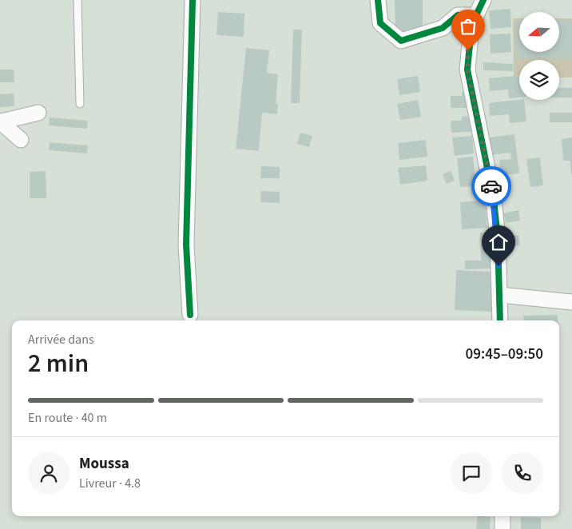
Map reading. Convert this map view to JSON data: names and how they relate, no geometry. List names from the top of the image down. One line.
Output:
{"north":"left","page":{"heading":["2 min","Arrivée dans","09:45–09:50"],"panel":["Moussa","Livreur · 4.8"],"bar":"En route · 40 m"}}
